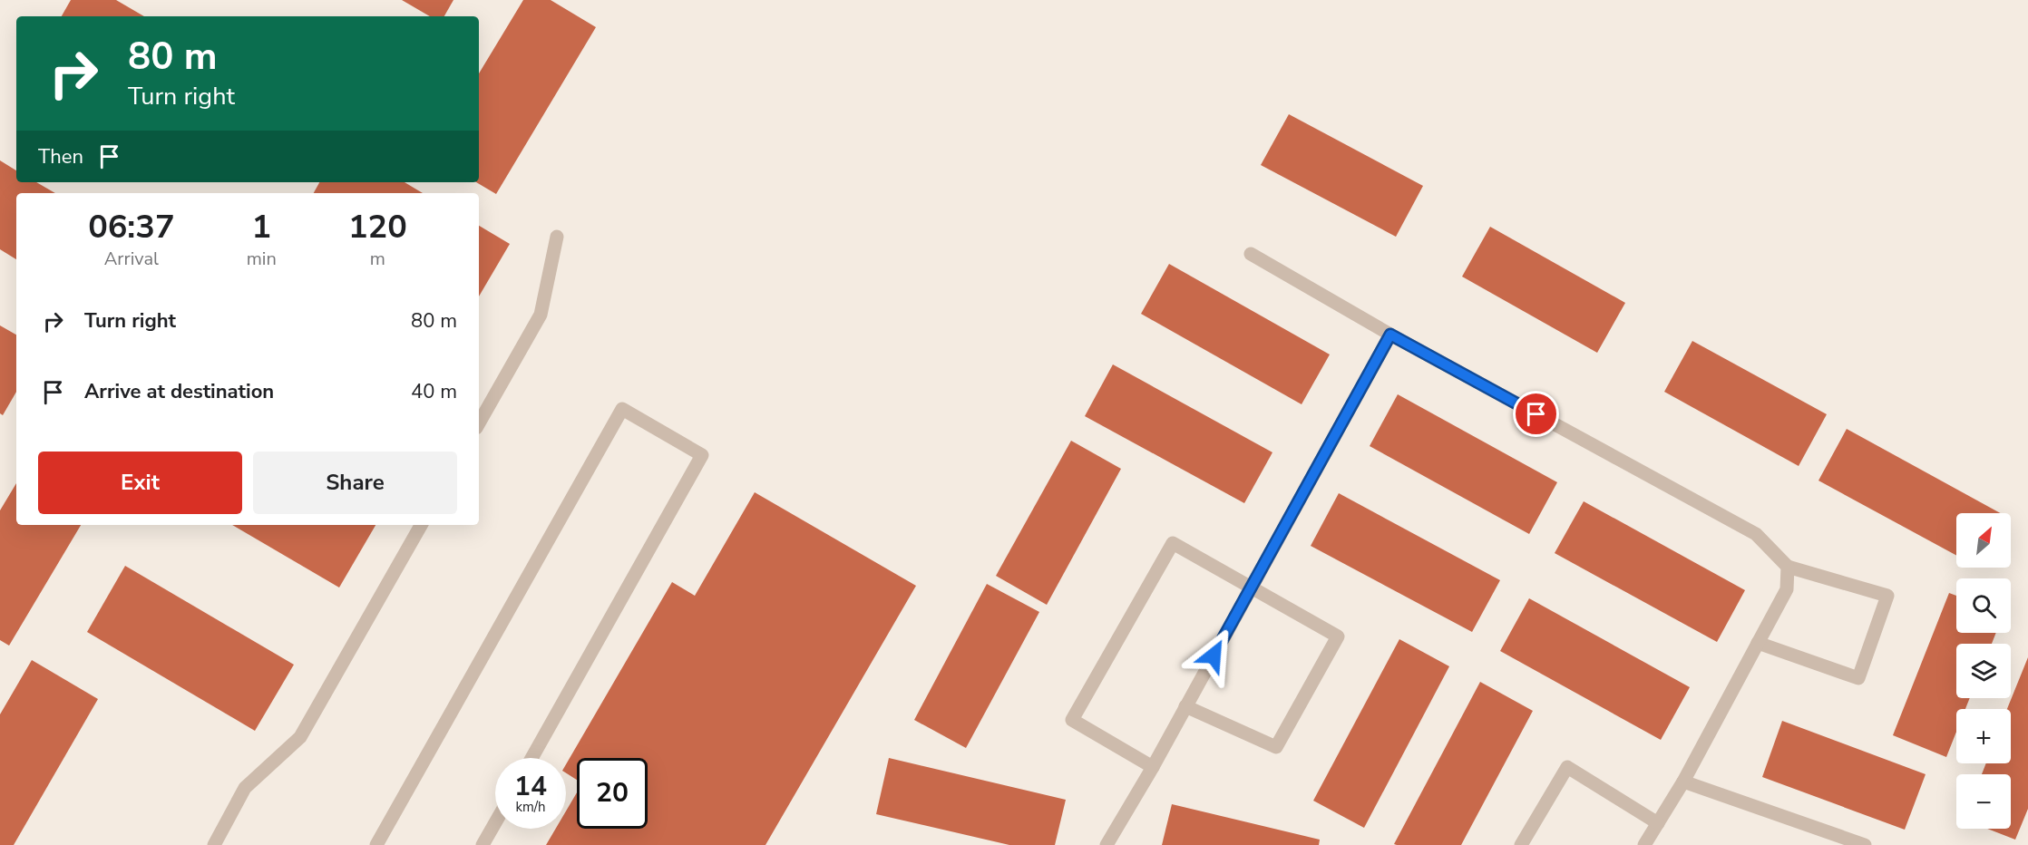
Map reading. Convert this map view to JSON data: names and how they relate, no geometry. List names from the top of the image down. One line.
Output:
{"north":"top right","page":{"turn":["80 m","Turn right"],"then":"Then","eta":["06:37","Arrival","1","min","120","m"],"list":[{"name":"Turn right","value":"80 m"},{"name":"Arrive at destination","value":"40 m"}],"buttons":["Exit","Share"],"map_buttons":["+","−"],"speed":"14 km/h","limit":"20"}}
